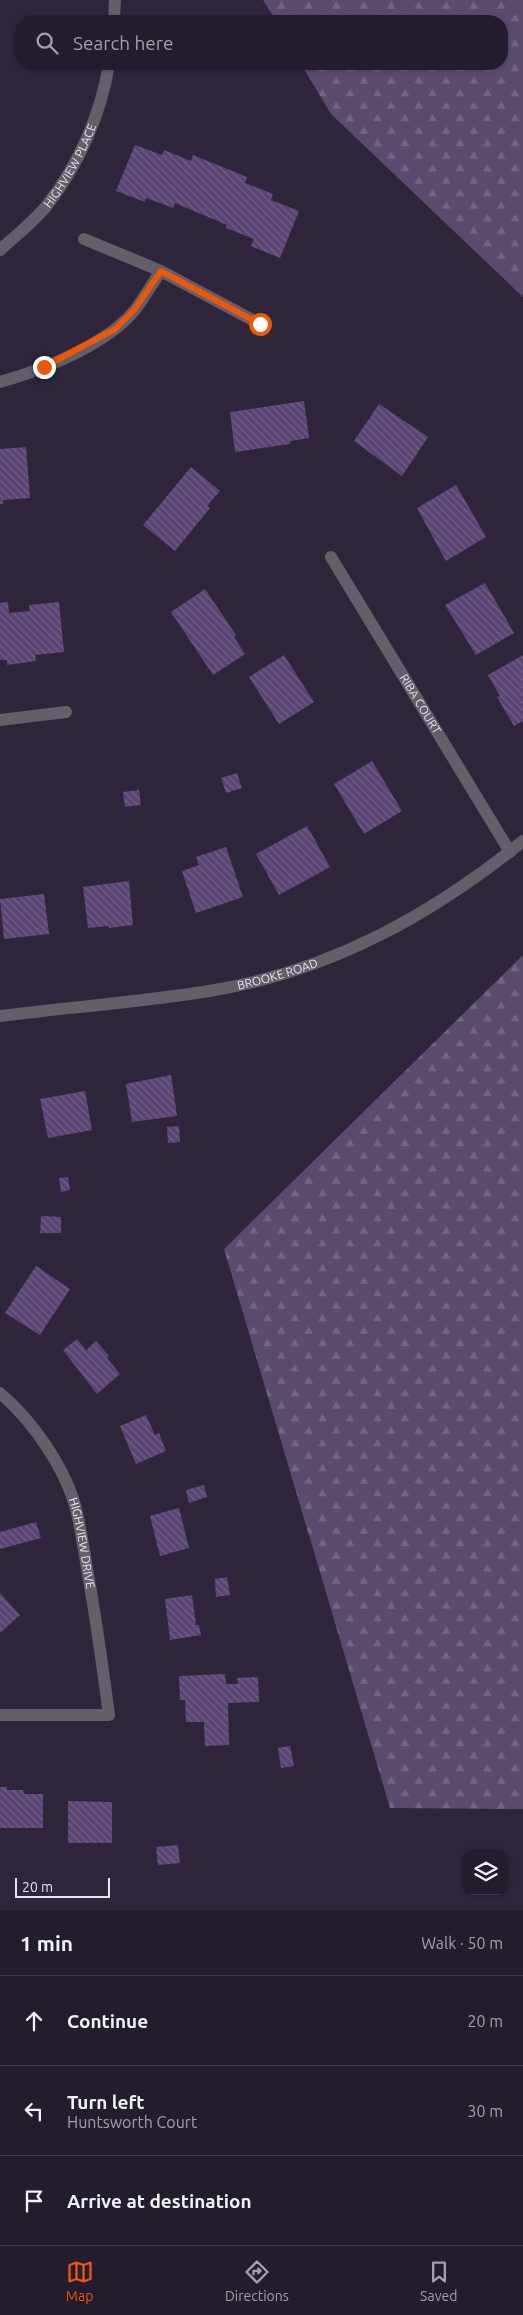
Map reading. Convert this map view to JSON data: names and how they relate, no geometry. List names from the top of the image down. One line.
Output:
{"streets":{"street":["HIGHVIEW PLACE","RIBA COURT","BROOKE ROAD","HIGHVIEW DRIVE"]},"crossings":[["RIBA COURT","BROOKE ROAD"]],"scale_bar":"20 m","page":{"search":"Search here","scale":"20 m","heading":["1 min","Walk · 50 m"],"list":[["Continue","20 m"],["Turn left","Huntsworth Court","30 m"],"Arrive at destination"],"nav":["Map","Directions","Saved"]}}
